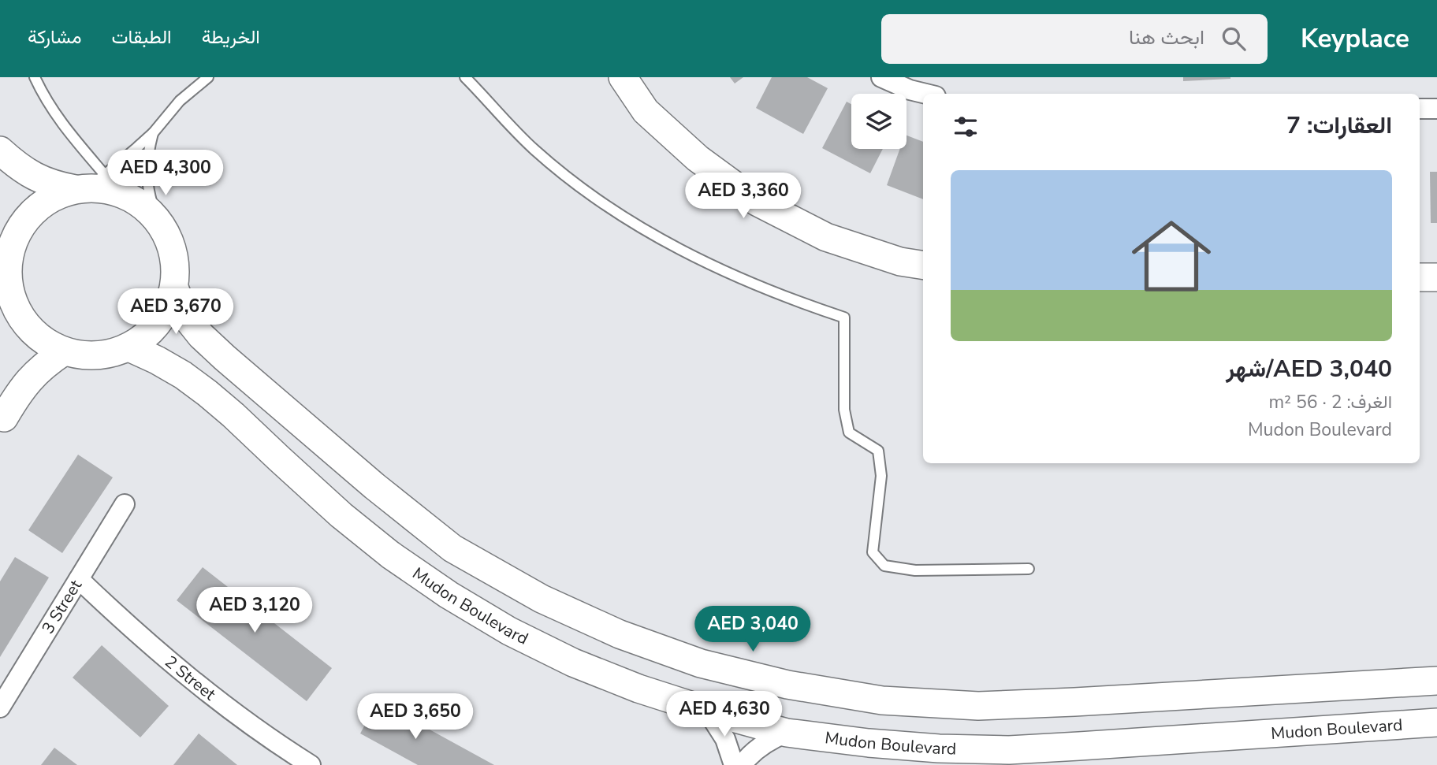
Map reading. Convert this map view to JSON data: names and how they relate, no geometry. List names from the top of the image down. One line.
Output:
{"streets":{"street":["Mudon Boulevard","3 Street","2 Street"]},"crossings":[["3 Street","2 Street"]],"page":{"header":"Keyplace","search":"ابحث هنا","nav":["الخريطة","الطبقات","مشاركة"],"heading":"العقارات: 7","price":["AED 4,300","AED 3,360","AED 3,670","AED 3,120","AED 3,040","AED 4,630","AED 3,650"],"list":[{"name":"AED 3,040/شهر","note":"الغرف: 2 · 56 m² · Mudon Boulevard"}]}}
